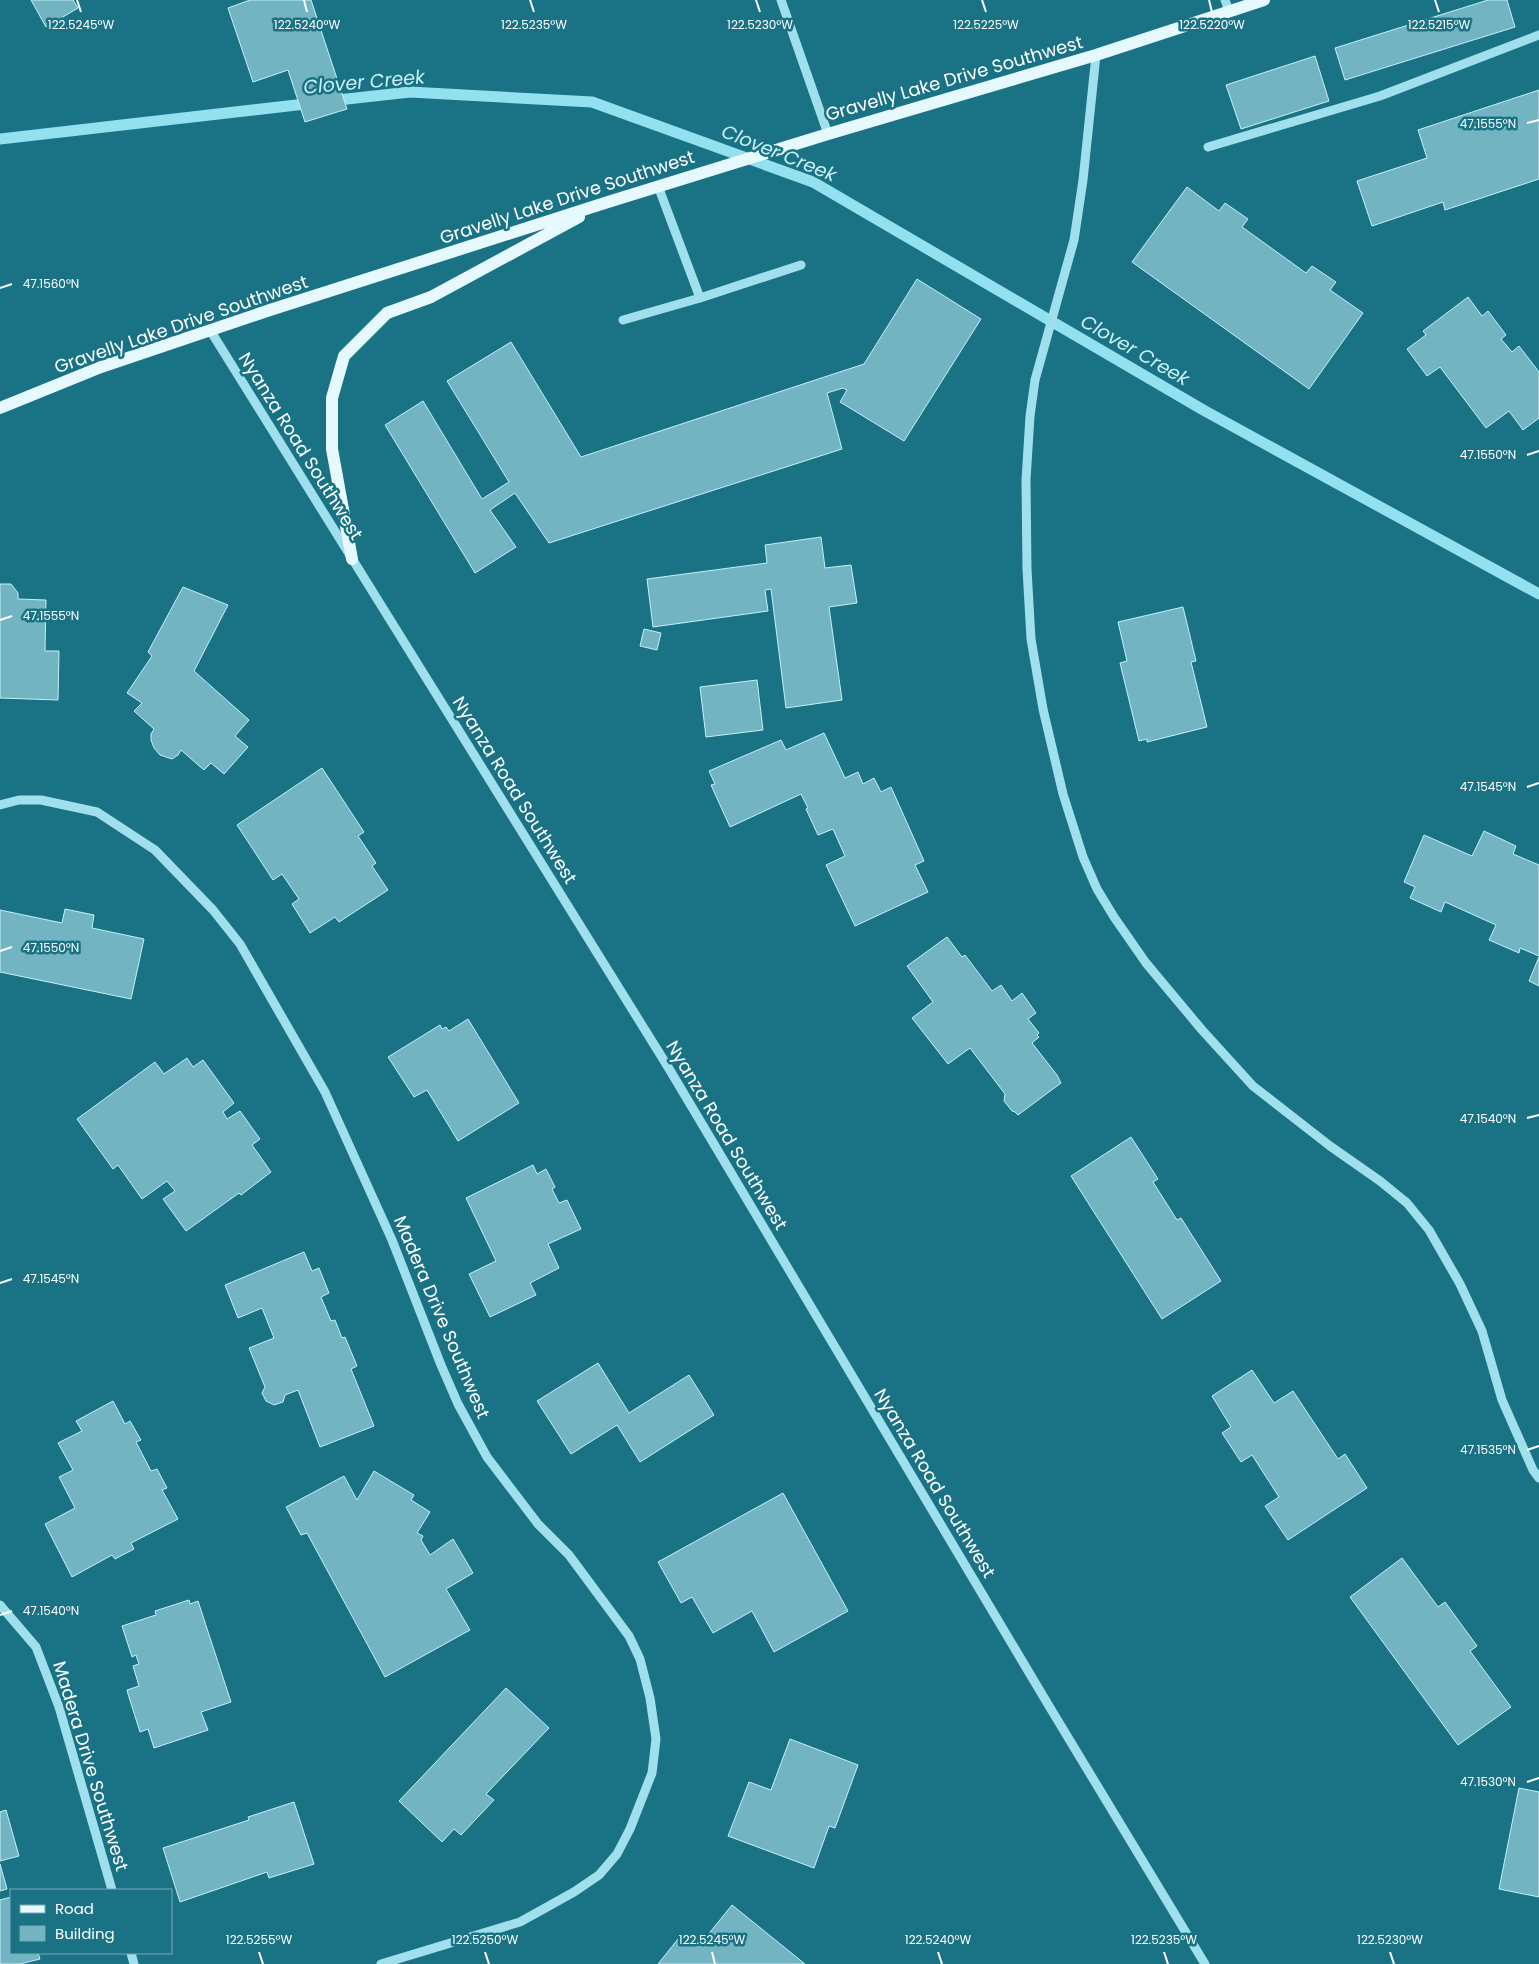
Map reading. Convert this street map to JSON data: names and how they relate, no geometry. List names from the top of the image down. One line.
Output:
{"streets":{"main road":["Gravelly Lake Drive Southwest"],"street":["Nyanza Road Southwest","Madera Drive Southwest"]},"crossings":[["Gravelly Lake Drive Southwest","Nyanza Road Southwest"]],"water":["Clover Creek"],"legend":["Road","Building"],"coordinates":["122.5245°W","122.5240°W","122.5235°W","122.5230°W","122.5225°W","122.5220°W","122.5215°W","47.1555°N","47.1560°N","47.1550°N","47.1545°N","47.1540°N","47.1535°N","47.1530°N","122.5255°W","122.5250°W"]}
